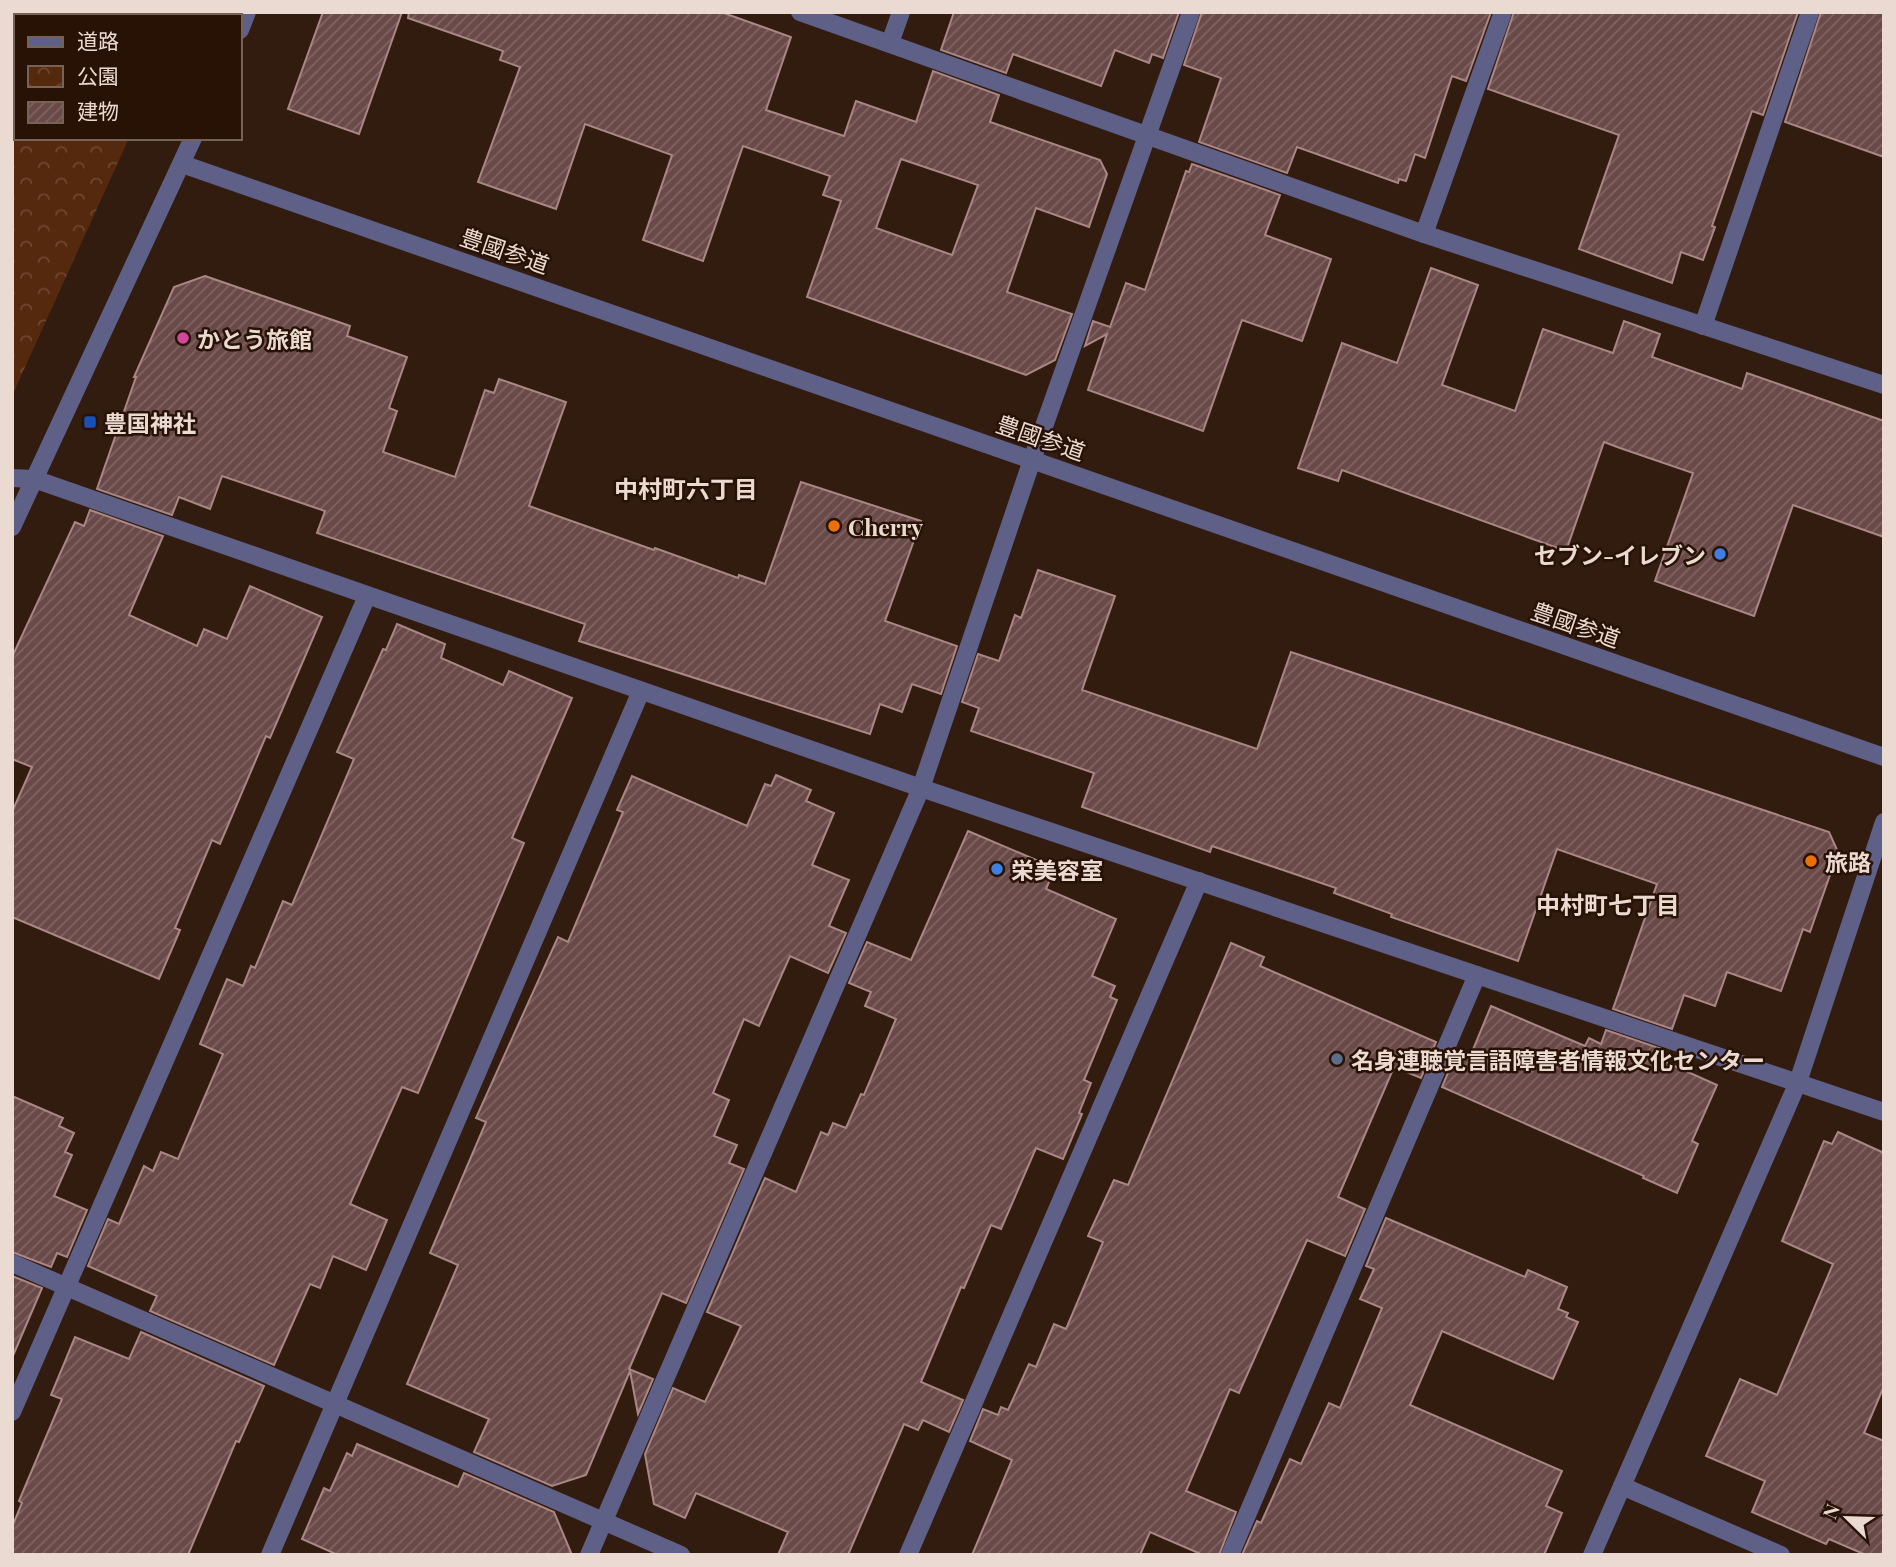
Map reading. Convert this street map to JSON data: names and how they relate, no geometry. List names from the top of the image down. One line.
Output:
{"streets":{"street":["豊國参道"]},"districts":["中村町六丁目","中村町七丁目"],"places":{"other":["かとう旅館","Cherry","セブン-イレブン","旅路","栄美容室","名身連聴覚言語障害者情報文化センター"],"transit":["豊国神社"]},"legend":["道路","公園","建物"],"north":"top left"}
